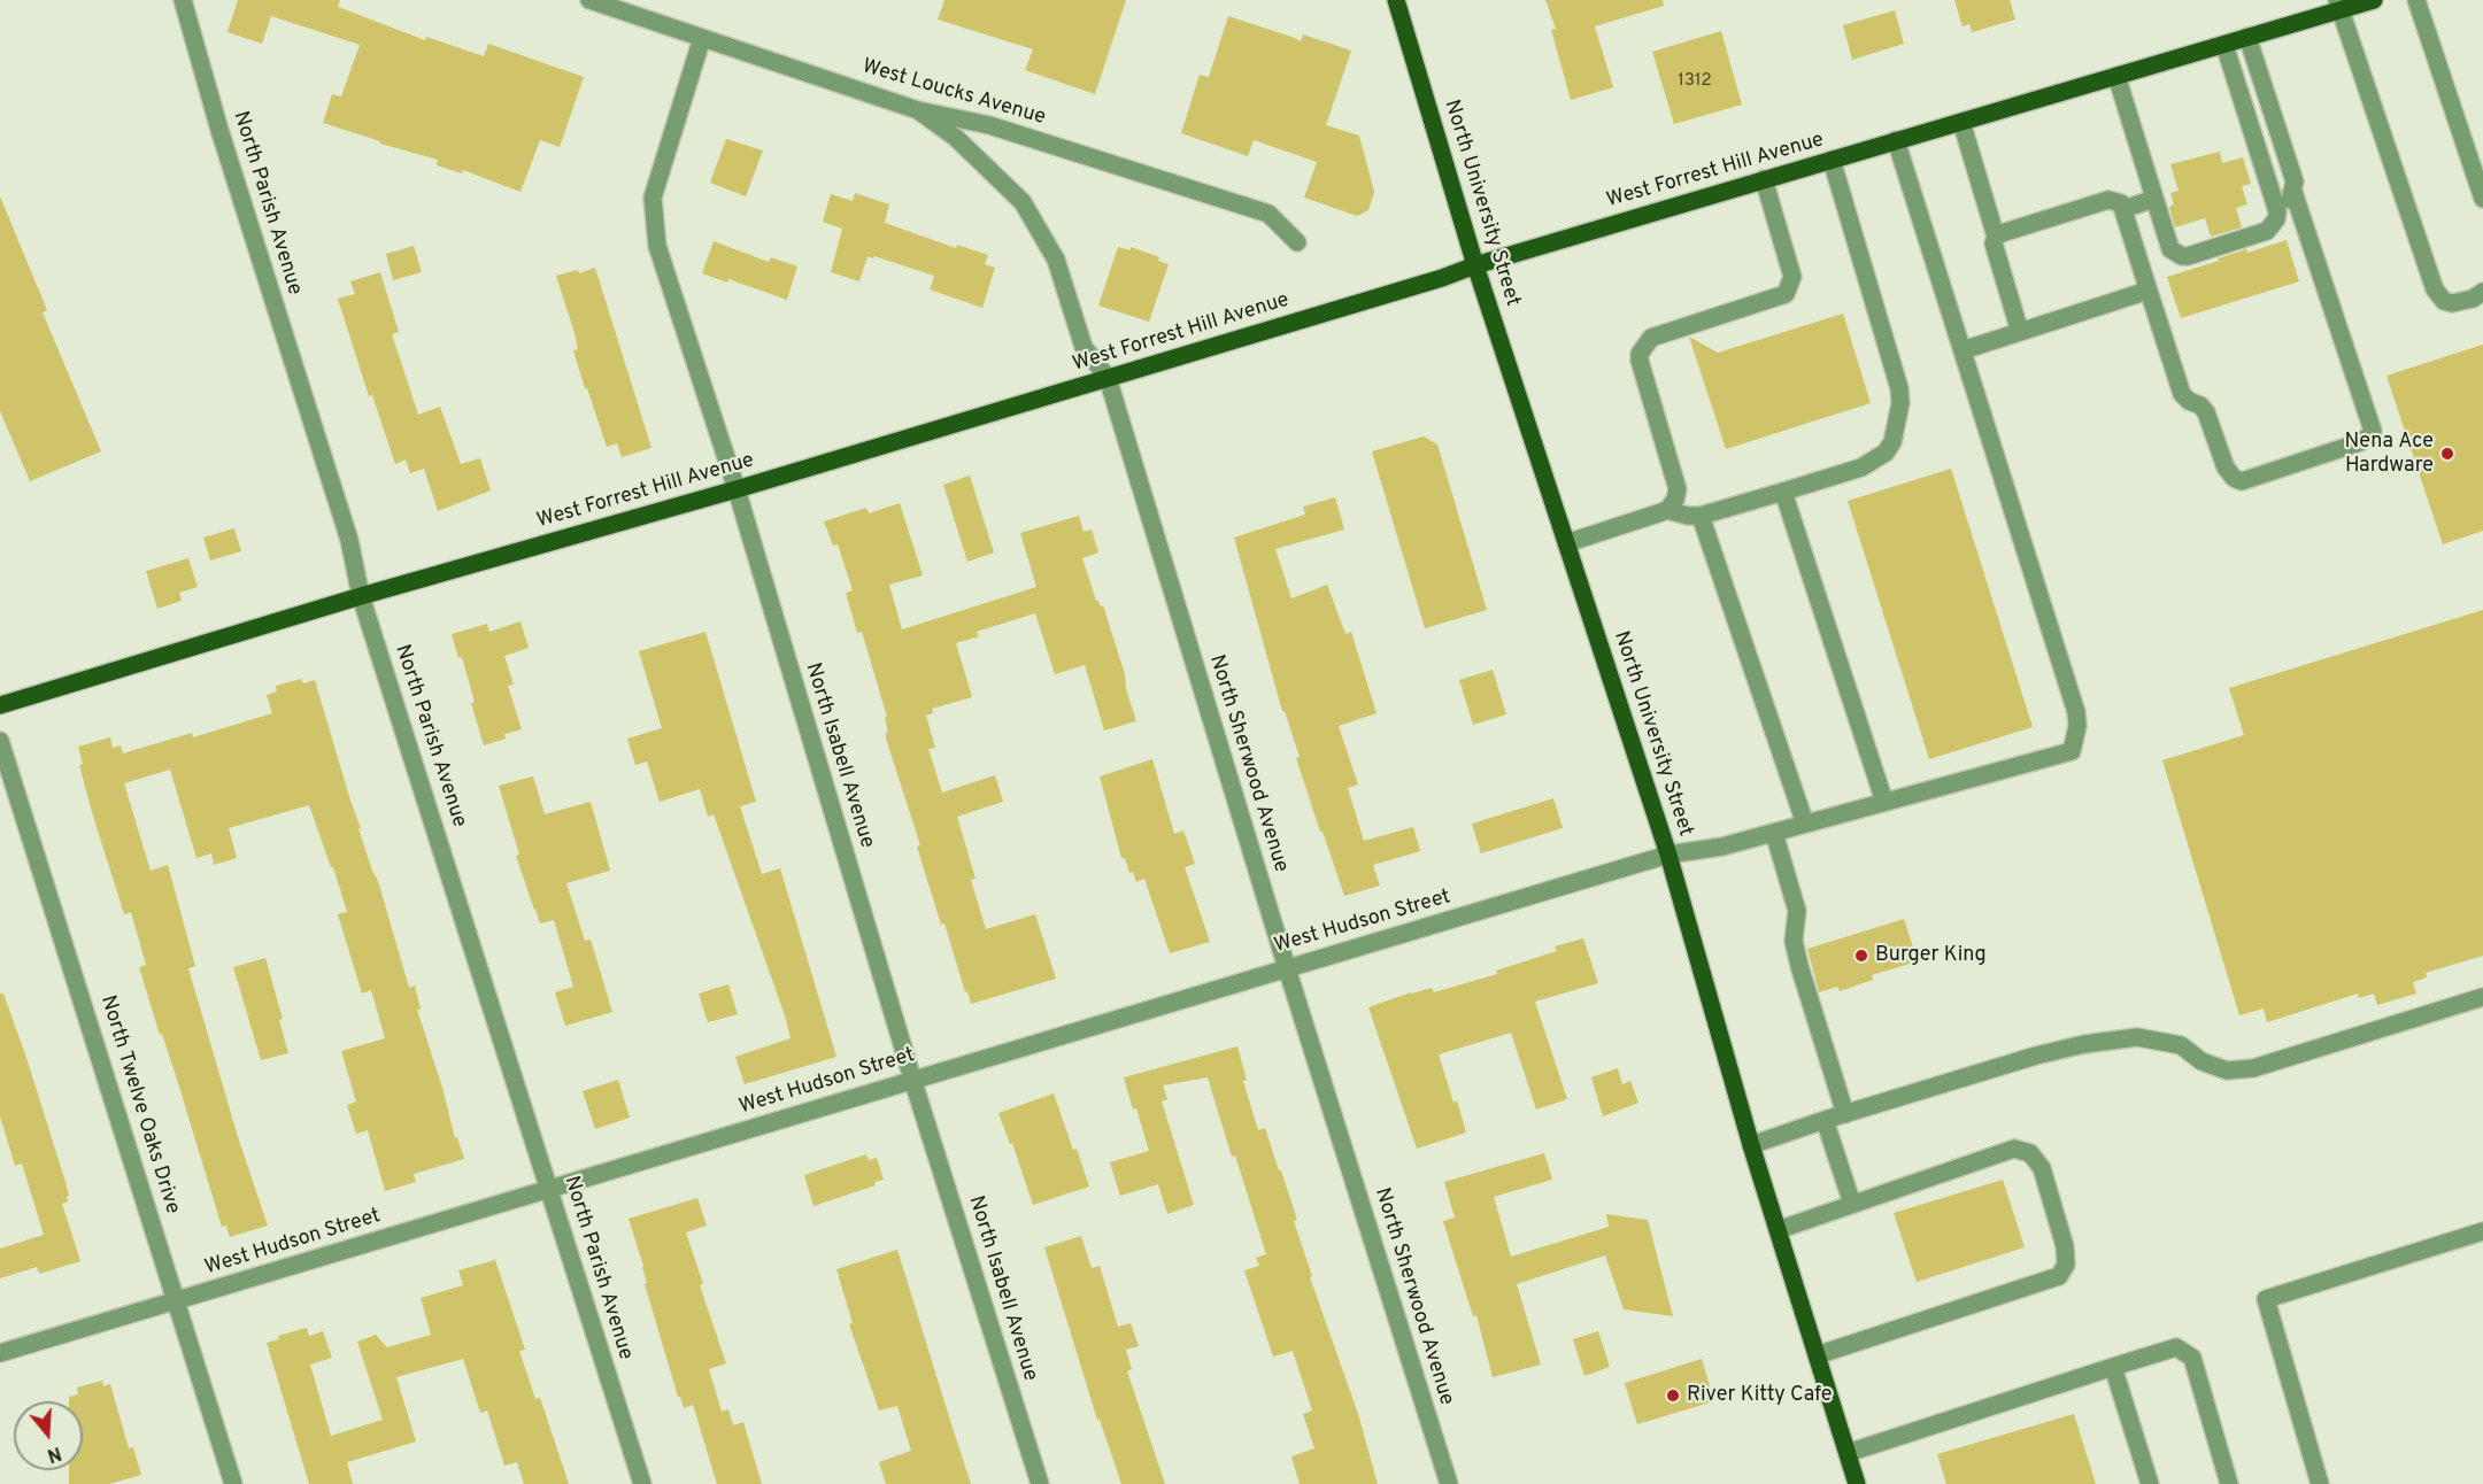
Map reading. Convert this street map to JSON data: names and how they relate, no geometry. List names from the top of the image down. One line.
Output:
{"streets":{"main road":["West Forrest Hill Avenue","North University Street"],"street":["West Loucks Avenue","North Parish Avenue","North Isabell Avenue","North Sherwood Avenue","West Hudson Street","North Twelve Oaks Drive"]},"crossings":[["West Loucks Avenue","North Isabell Avenue"],["West Loucks Avenue","North Sherwood Avenue"],["West Forrest Hill Avenue","North Parish Avenue"],["West Forrest Hill Avenue","North University Street"],["West Forrest Hill Avenue","North Isabell Avenue"],["West Forrest Hill Avenue","North Sherwood Avenue"],["North Parish Avenue","West Hudson Street"],["North University Street","West Hudson Street"],["North Isabell Avenue","West Hudson Street"],["North Sherwood Avenue","West Hudson Street"],["West Hudson Street","North Twelve Oaks Drive"]],"places":["Nena Ace Hardware","Burger King","River Kitty Cafe"],"house_numbers":["1312"],"north":"bottom"}
